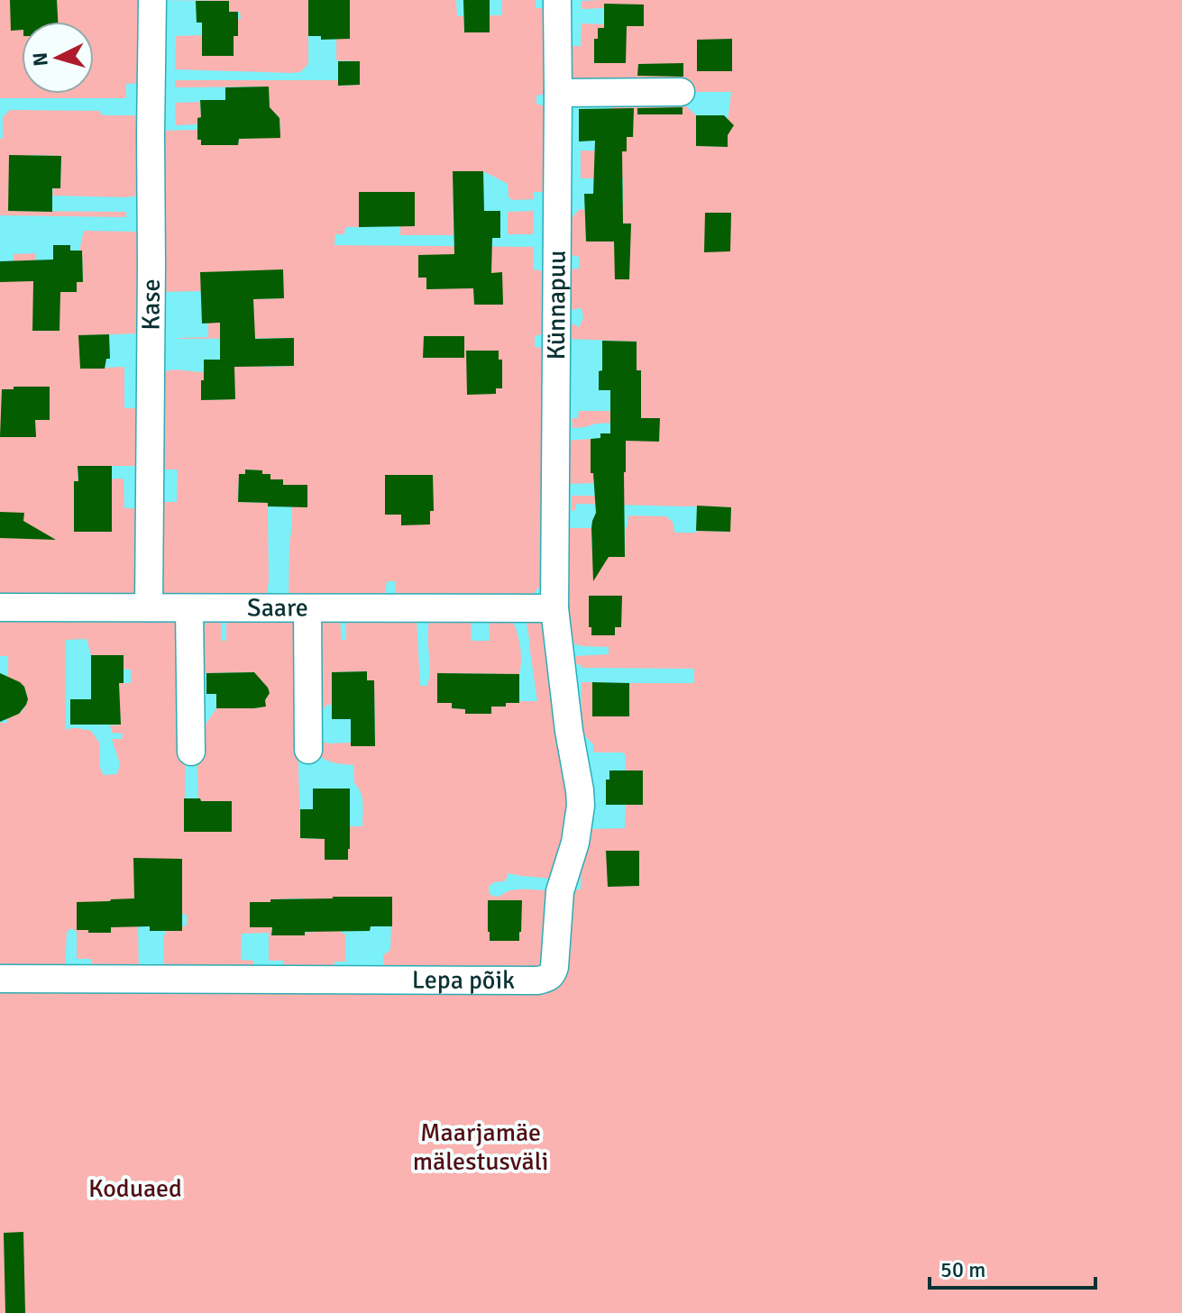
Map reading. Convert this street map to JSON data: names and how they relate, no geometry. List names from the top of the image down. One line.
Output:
{"streets":{"street":["Kase","Künnapuu","Saare","Lepa põik"]},"crossings":[["Kase","Saare"],["Künnapuu","Saare"],["Künnapuu","Lepa põik"],["Saare","Lepa põik"]],"parks":["Maarjamäe mälestusväli","Koduaed"],"scale_bar":"50 m","north":"left"}
